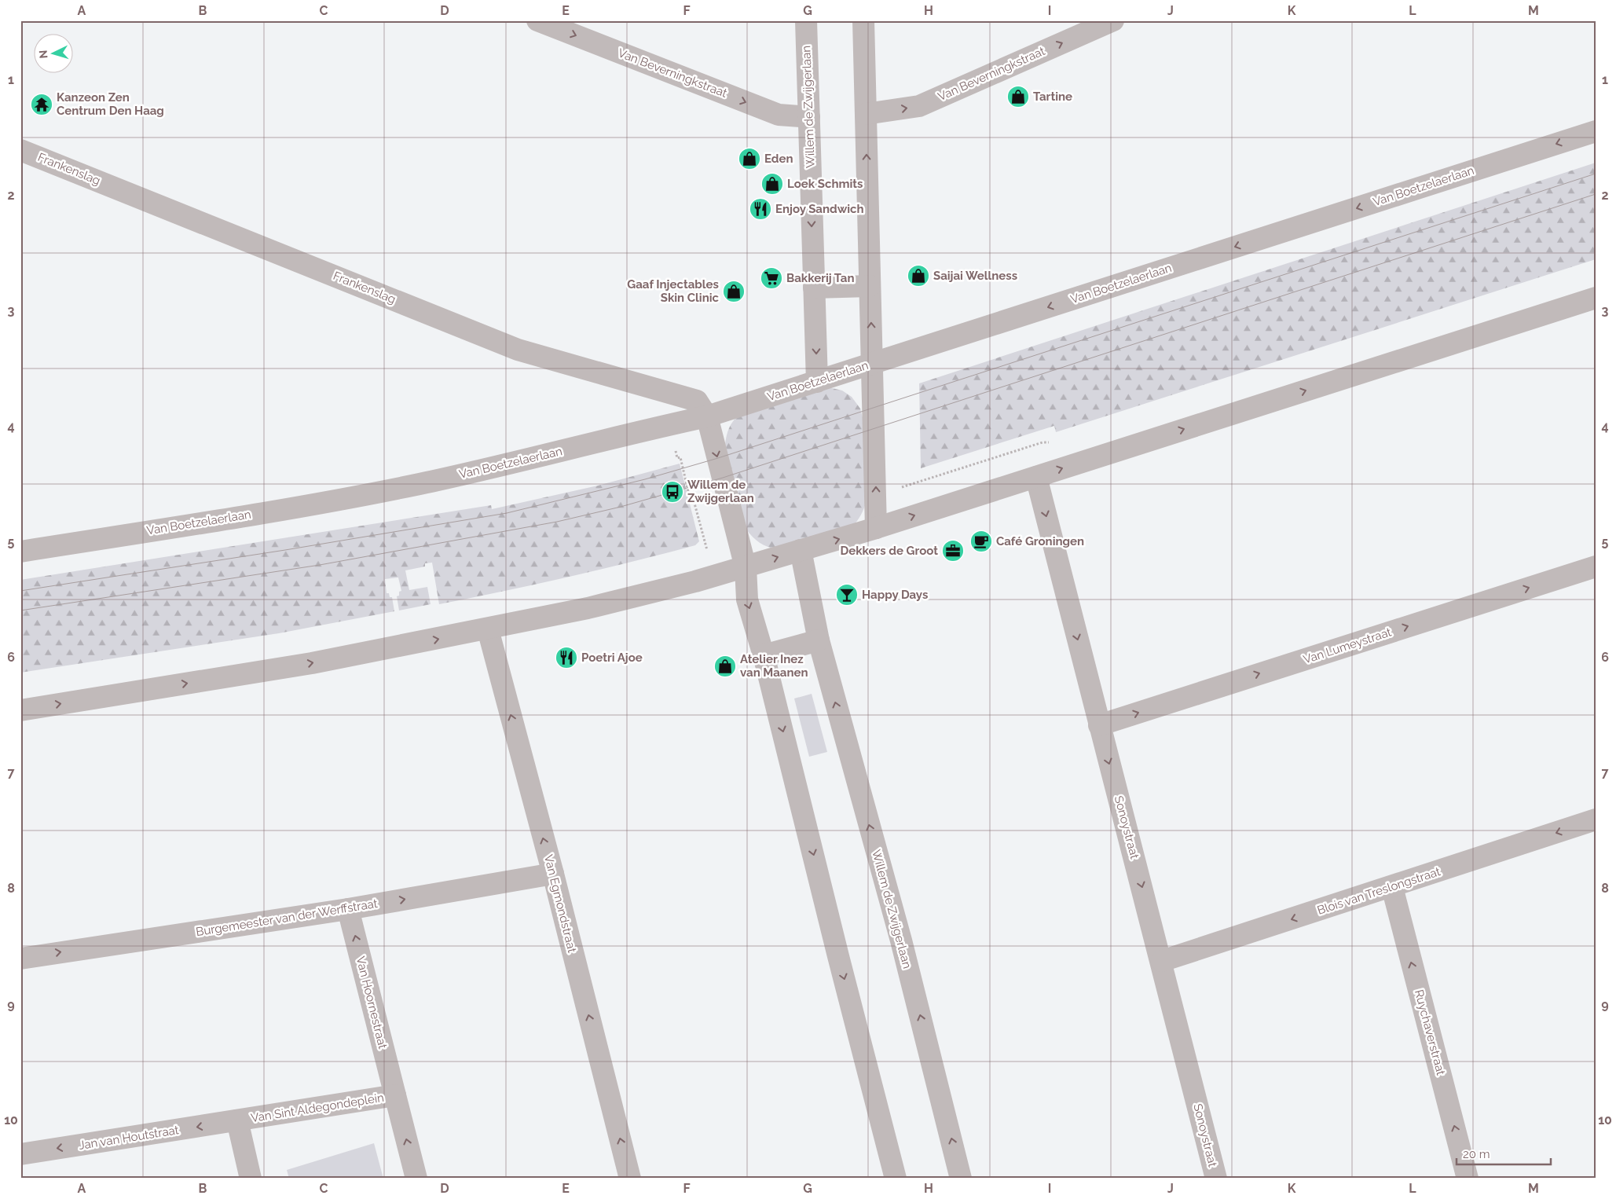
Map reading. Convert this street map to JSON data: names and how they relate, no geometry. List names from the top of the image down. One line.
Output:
{"streets":{"street":["Van Beverningkstraat","Willem de Zwijgerlaan","Frankenslag","Van Boetzelaerlaan","Van Lumeystraat","Sonoystraat","Blois van Treslongstraat","Van Egmondstraat","Burgemeester van der Werffstraat","Van Hoornestraat","Ruychaverstraat","Van Sint Aldegondeplein","Jan van Houtstraat"]},"crossings":[["Van Beverningkstraat","Willem de Zwijgerlaan"],["Willem de Zwijgerlaan","Van Boetzelaerlaan"],["Frankenslag","Van Boetzelaerlaan"],["Van Lumeystraat","Sonoystraat"],["Sonoystraat","Blois van Treslongstraat"],["Blois van Treslongstraat","Ruychaverstraat"],["Van Egmondstraat","Burgemeester van der Werffstraat"],["Burgemeester van der Werffstraat","Van Hoornestraat"],["Van Hoornestraat","Van Sint Aldegondeplein"],["Van Sint Aldegondeplein","Jan van Houtstraat"]],"one_way":["Van Beverningkstraat","Van Lumeystraat","Sonoystraat","Blois van Treslongstraat","Van Egmondstraat","Burgemeester van der Werffstraat","Van Hoornestraat","Ruychaverstraat","Jan van Houtstraat"],"places":{"shop":["Tartine","Eden","Loek Schmits","Saijai Wellness","Gaaf Injectables Skin Clinic","Atelier Inez van Maanen"],"temple":["Kanzeon Zen Centrum Den Haag"],"restaurant":["Enjoy Sandwich","Poetri Ajoe"],"supermarket":["Bakkerij Tan"],"bus stop":["Willem de Zwijgerlaan"],"cafe":["Café Groningen"],"office":["Dekkers de Groot"],"bar":["Happy Days"]},"scale_bar":"20 m","north":"left","grid":{"columns":["A","B","C","D","E","F","G","H","I","J","K","L","M"],"rows":["1","2","3","4","5","6","7","8","9","10"]}}
